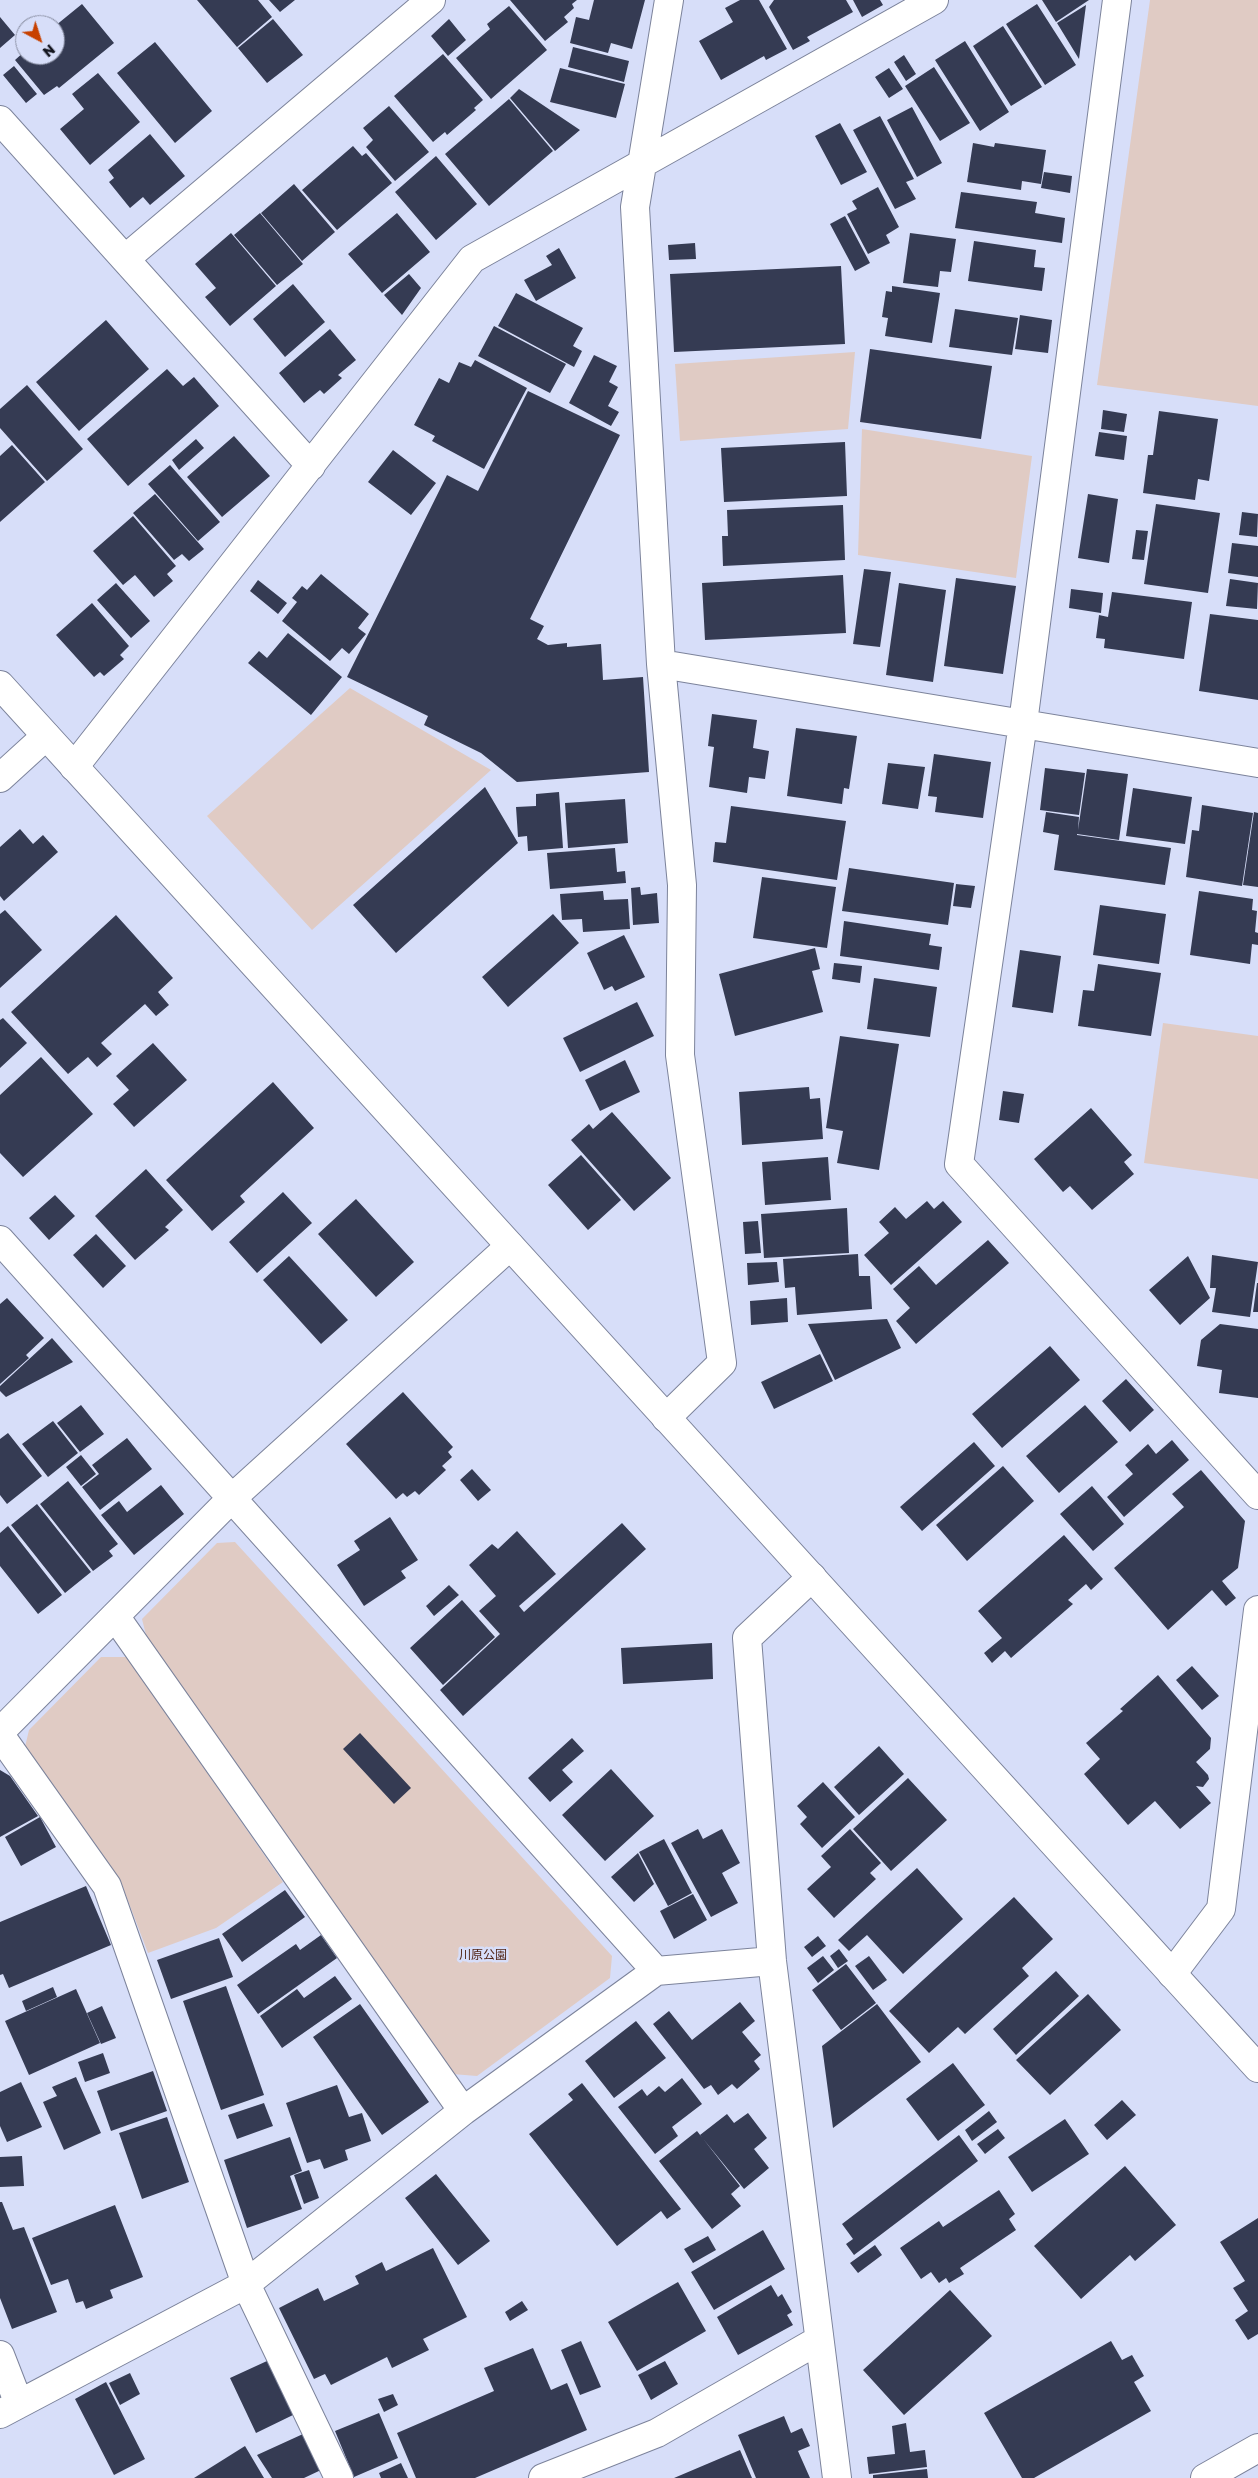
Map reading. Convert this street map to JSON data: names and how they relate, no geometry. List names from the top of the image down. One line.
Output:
{"parks":["川原公園"],"north":"bottom right"}
